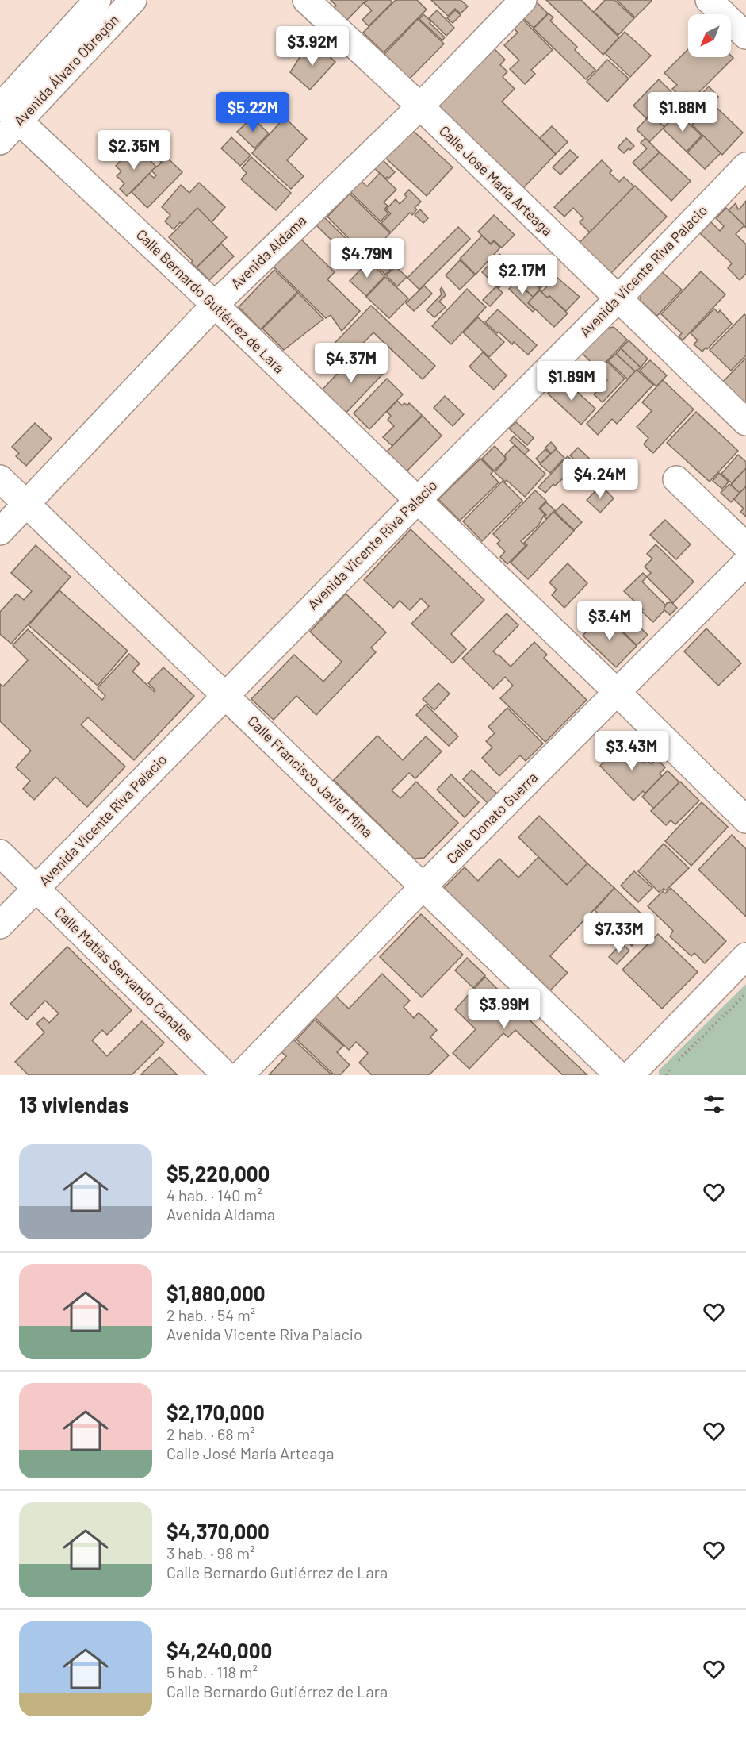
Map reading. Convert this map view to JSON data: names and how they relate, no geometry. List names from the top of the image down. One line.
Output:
{"streets":{"street":["Avenida Álvaro Obregón","Calle José María Arteaga","Avenida Aldama","Avenida Vicente Riva Palacio","Calle Bernardo Gutiérrez de Lara","Calle Francisco Javier Mina","Calle Donato Guerra","Calle Matías Servando Canales"]},"crossings":[["Avenida Álvaro Obregón","Calle Bernardo Gutiérrez de Lara"],["Calle José María Arteaga","Avenida Aldama"],["Calle José María Arteaga","Avenida Vicente Riva Palacio"],["Avenida Aldama","Calle Bernardo Gutiérrez de Lara"],["Avenida Aldama","Calle Francisco Javier Mina"],["Avenida Vicente Riva Palacio","Calle Bernardo Gutiérrez de Lara"],["Avenida Vicente Riva Palacio","Calle Francisco Javier Mina"],["Avenida Vicente Riva Palacio","Calle Matías Servando Canales"],["Calle Bernardo Gutiérrez de Lara","Calle Donato Guerra"],["Calle Francisco Javier Mina","Calle Donato Guerra"]],"north":"bottom left","page":{"price":["$3.92M","$5.22M","$1.88M","$2.35M","$4.79M","$2.17M","$4.37M","$1.89M","$4.24M","$3.4M","$3.43M","$7.33M","$3.99M"],"heading":"13 viviendas","list":[{"name":"$5,220,000","note":"4 hab. · 140 m² · Avenida Aldama"},{"name":"$1,880,000","note":"2 hab. · 54 m² · Avenida Vicente Riva Palacio"},{"name":"$2,170,000","note":"2 hab. · 68 m² · Calle José María Arteaga"},{"name":"$4,370,000","note":"3 hab. · 98 m² · Calle Bernardo Gutiérrez de Lara"},{"name":"$4,240,000","note":"5 hab. · 118 m² · Calle Bernardo Gutiérrez de Lara"}]}}
